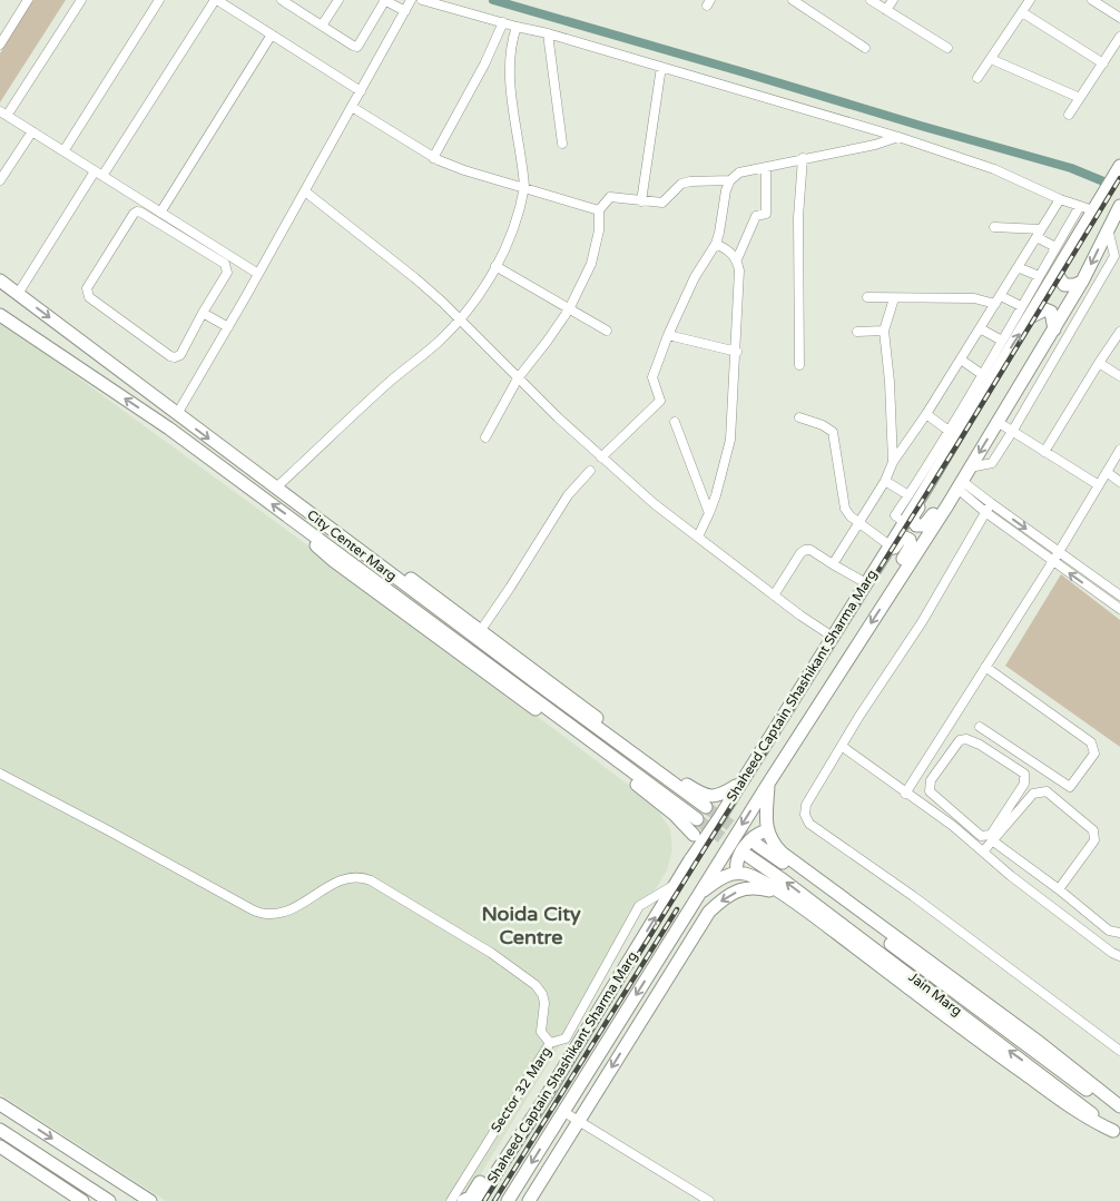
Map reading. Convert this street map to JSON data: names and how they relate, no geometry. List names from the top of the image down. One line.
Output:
{"streets":{"main road":["City Center Marg","Shaheed Captain Shashikant Sharma Marg","Jain Marg"],"street":["Sector 32 Marg"]},"crossings":[["Shaheed Captain Shashikant Sharma Marg","Sector 32 Marg"]],"districts":["Noida City Centre"]}
